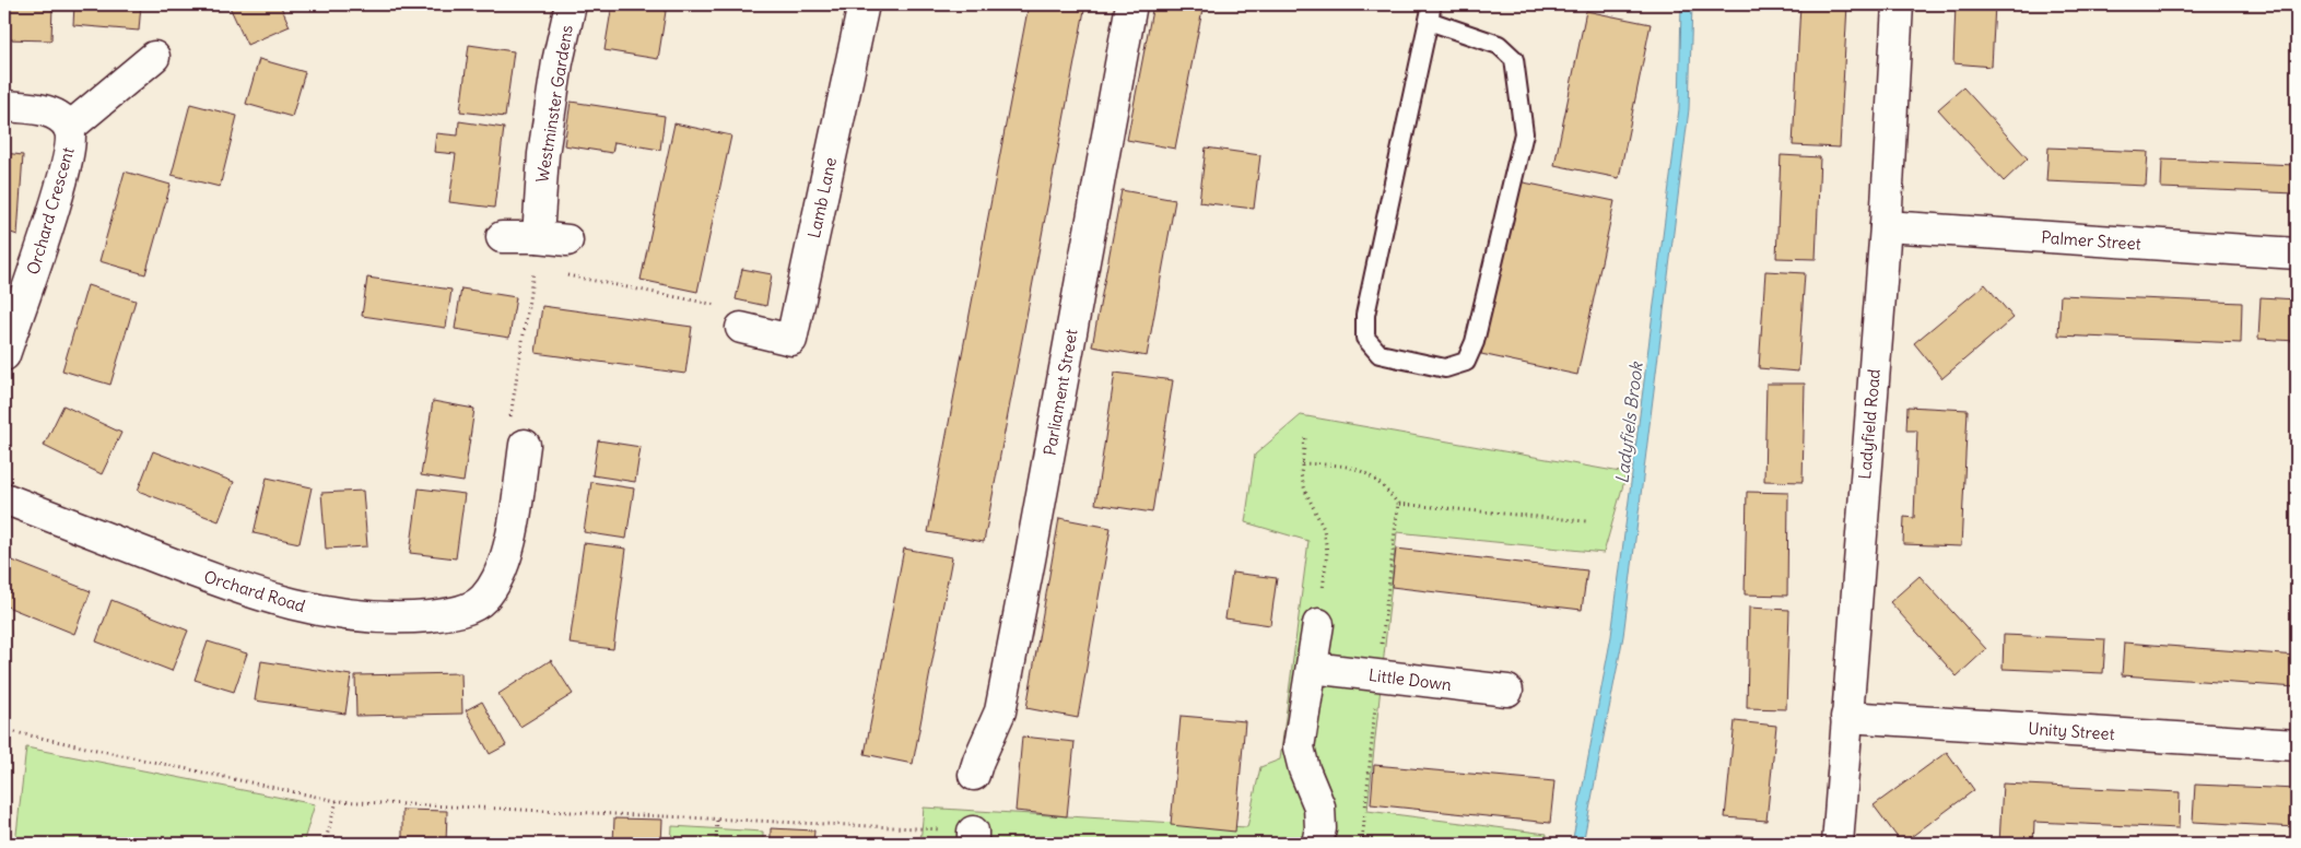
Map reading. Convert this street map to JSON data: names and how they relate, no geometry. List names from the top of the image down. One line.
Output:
{"streets":{"street":["Westminster Gardens","Lamb Lane","Orchard Crescent","Palmer Street","Parliament Street","Ladyfield Road","Orchard Road","Little Down","Unity Street"]},"crossings":[["Palmer Street","Ladyfield Road"],["Ladyfield Road","Unity Street"]],"water":["Ladyfiels Brook"]}
